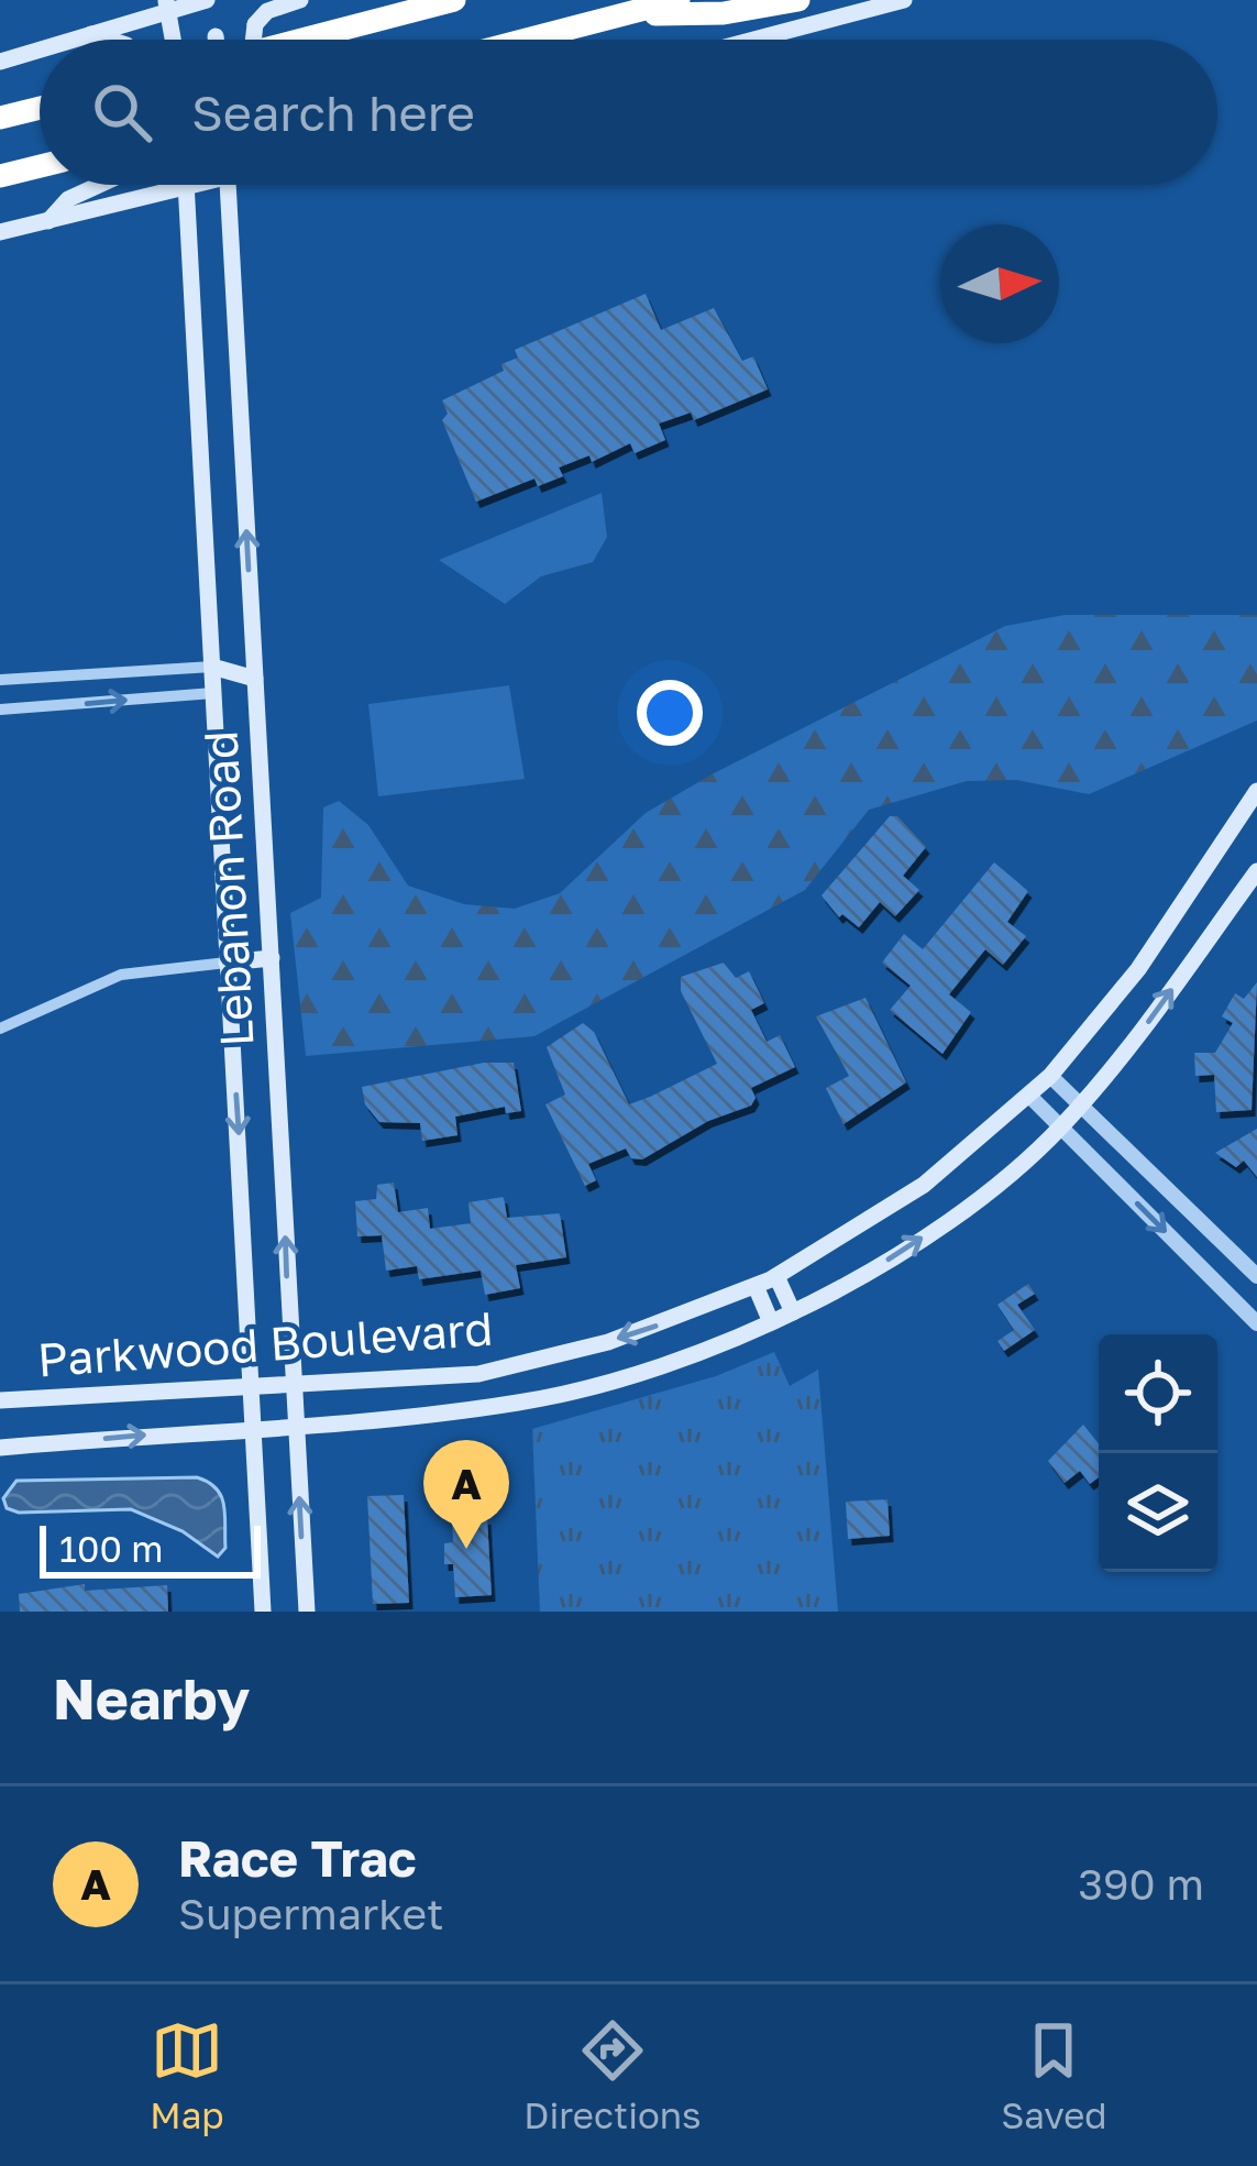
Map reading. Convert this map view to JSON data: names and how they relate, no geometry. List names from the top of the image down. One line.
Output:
{"streets":{"main road":["Lebanon Road","Parkwood Boulevard"]},"crossings":[["Lebanon Road","Parkwood Boulevard"]],"scale_bar":"100 m","north":"right","page":{"search":"Search here","pins":"A","scale":"100 m","heading":"Nearby","list":[{"mark":"A","name":"Race Trac","note":"Supermarket","value":"390 m"}],"nav":["Map","Directions","Saved"]}}
